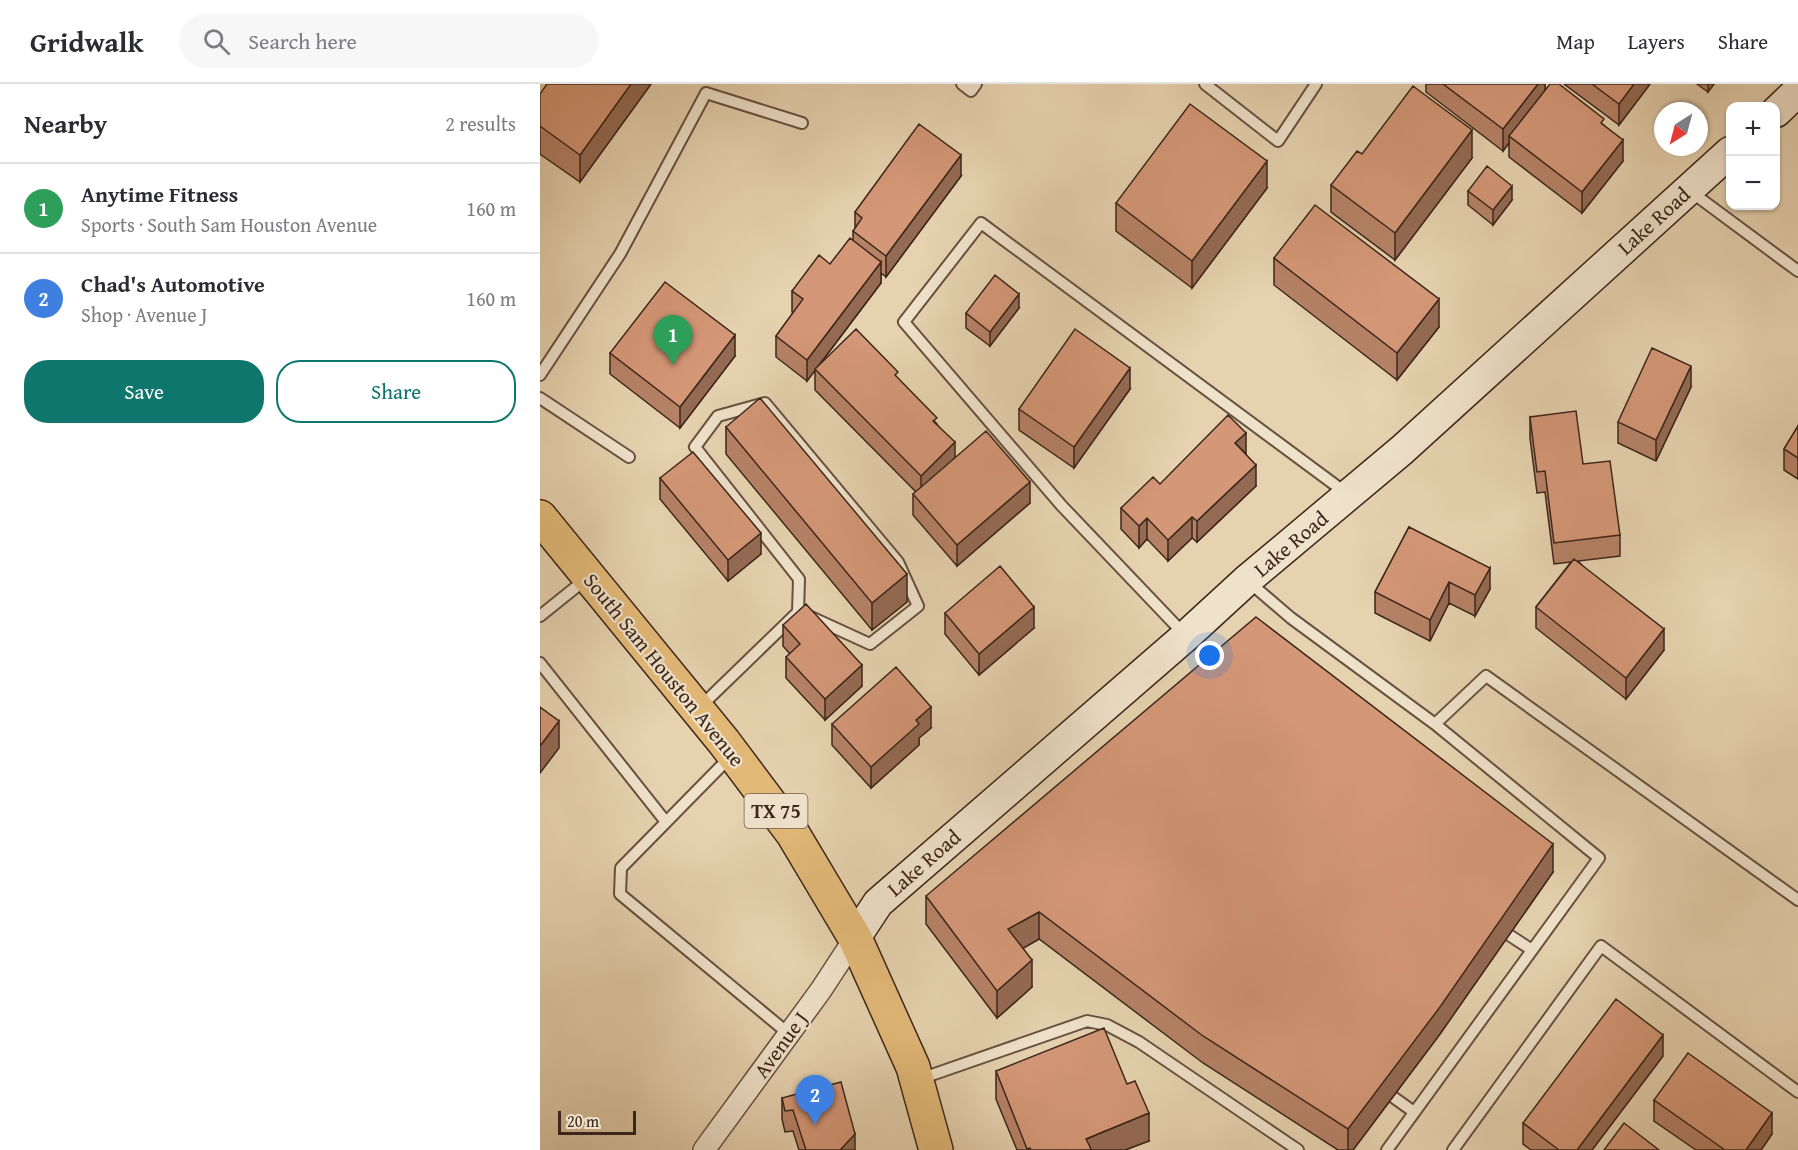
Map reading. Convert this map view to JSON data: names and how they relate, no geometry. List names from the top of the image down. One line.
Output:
{"streets":{"main road":["South Sam Houston Avenue","TX 75"],"street":["Lake Road","Avenue J"]},"crossings":[["Lake Road","South Sam Houston Avenue"],["Lake Road","Avenue J"],["South Sam Houston Avenue","Avenue J"]],"scale_bar":"20 m","north":"bottom left","page":{"header":"Gridwalk","search":"Search here","nav":["Map","Layers","Share"],"heading":["Nearby","2 results"],"map_buttons":["+","−"],"list":[{"mark":"1","name":"Anytime Fitness","note":"Sports · South Sam Houston Avenue","value":"160 m"},{"mark":"2","name":"Chad's Automotive","note":"Shop · Avenue J","value":"160 m"}],"pins":["1","2"],"buttons":["Save","Share"],"scale":"20 m"}}
